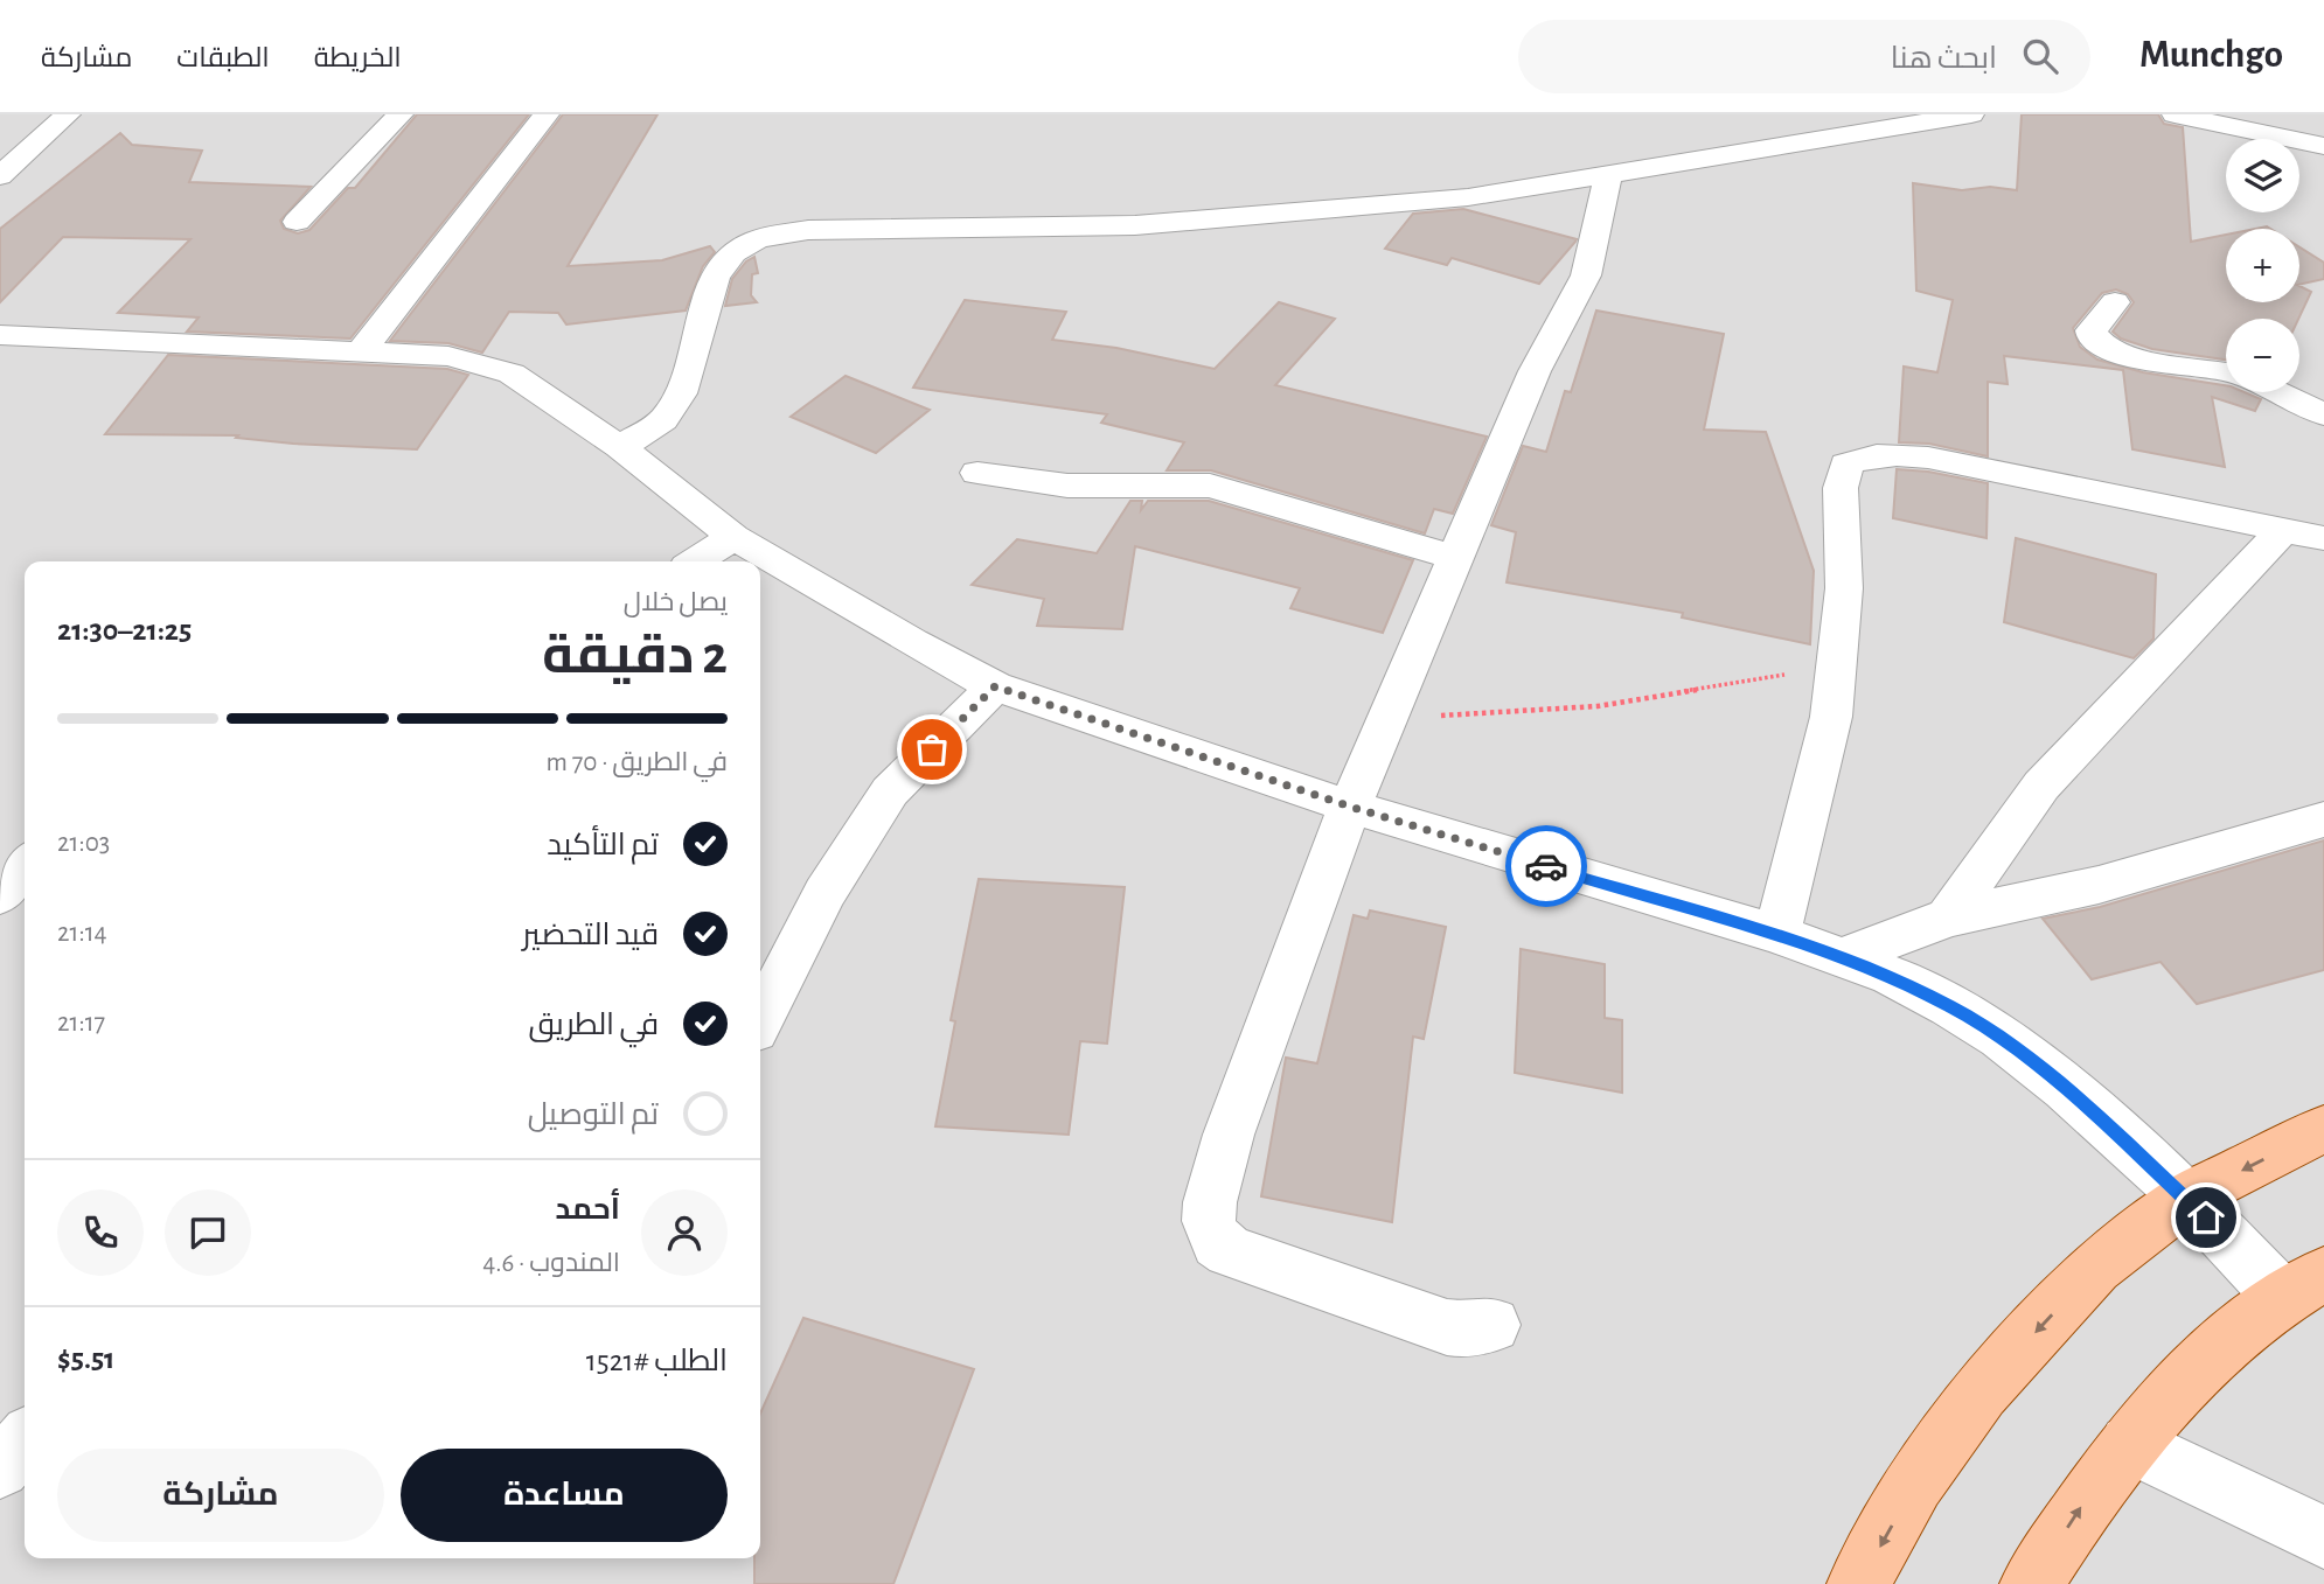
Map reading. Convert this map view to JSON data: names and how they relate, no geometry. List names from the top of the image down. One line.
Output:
{"page":{"header":"Munchgo","search":"ابحث هنا","nav":["الخريطة","الطبقات","مشاركة"],"map_buttons":["+","−"],"heading":["2 دقيقة","يصل خلال","21:25–21:30"],"panel":["أحمد","المندوب · 4.6","الطلب #1521","$5.51"],"bar":"في الطريق · 70 m","list":[["تم التأكيد","21:03"],["قيد التحضير","21:14"],["في الطريق","21:17"],"تم التوصيل"],"buttons":["مساعدة","مشاركة"]}}
